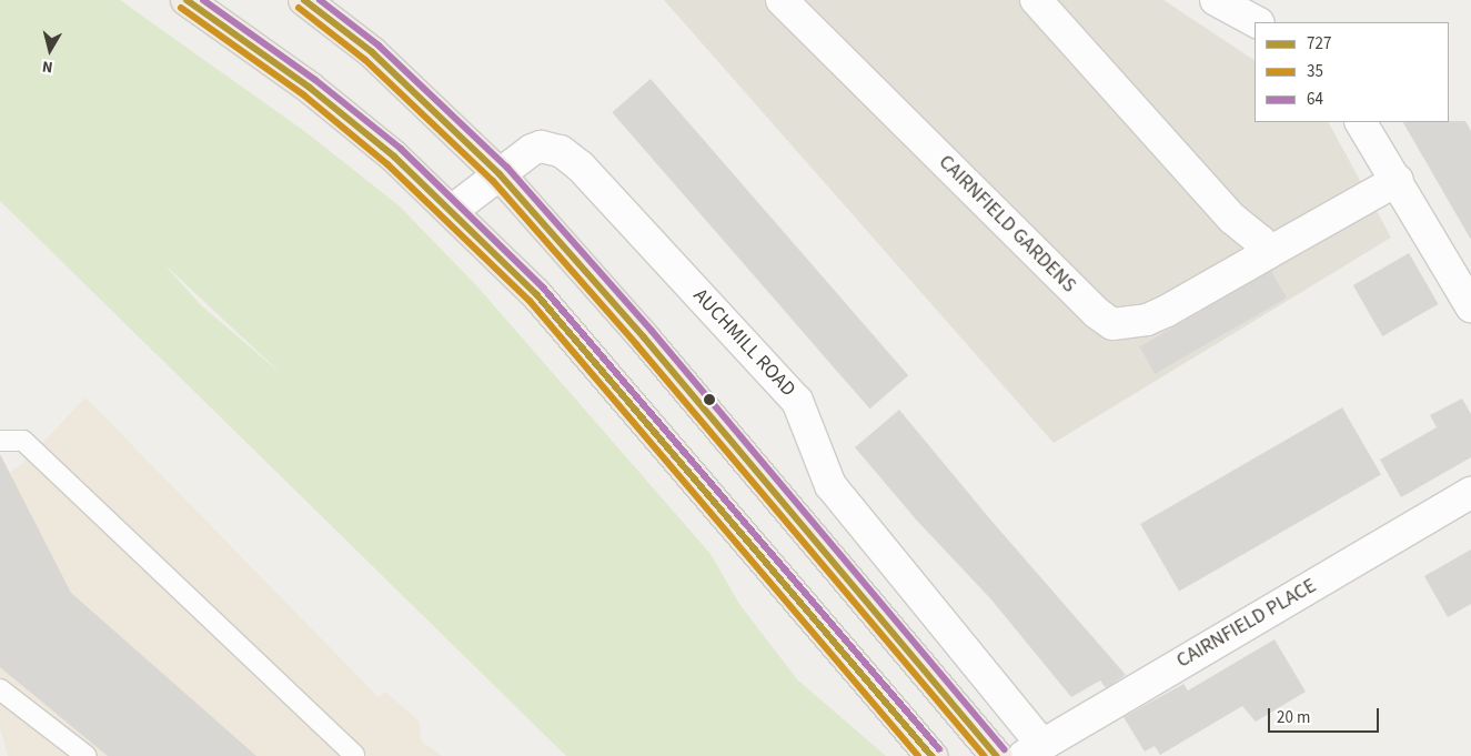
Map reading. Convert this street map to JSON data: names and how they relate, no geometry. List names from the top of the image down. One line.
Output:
{"streets":{"street":["CAIRNFIELD GARDENS","AUCHMILL ROAD","CAIRNFIELD PLACE"]},"crossings":[["AUCHMILL ROAD","CAIRNFIELD PLACE"]],"lines":["transit line 727","transit line 64","transit line 35"],"legend":["727","35","64"],"scale_bar":"20 m","north":"bottom"}
